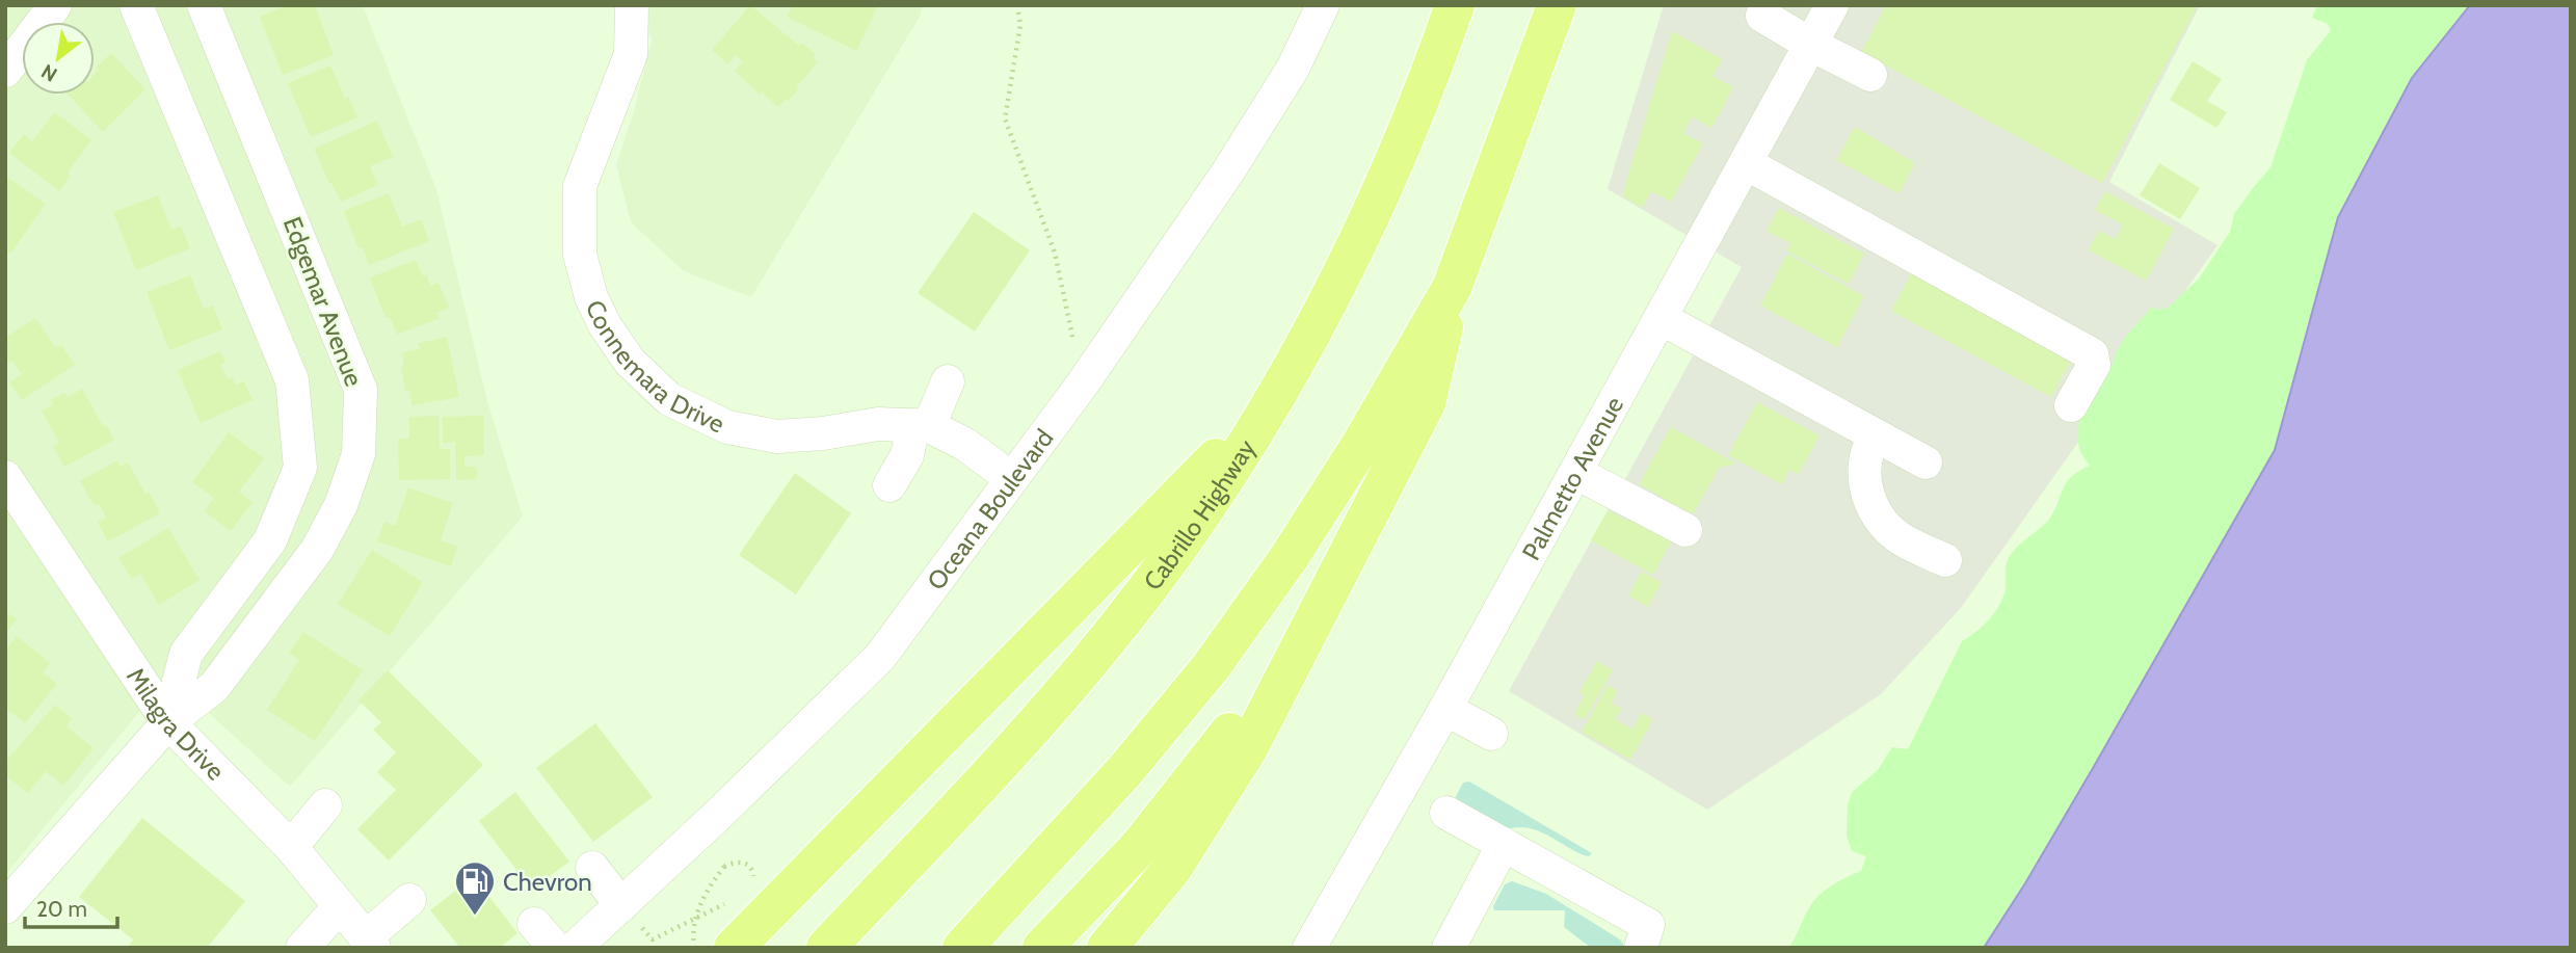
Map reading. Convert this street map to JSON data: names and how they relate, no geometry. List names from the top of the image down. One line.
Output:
{"streets":{"highway":["Cabrillo Highway"],"street":["Edgemar Avenue","Connemara Drive","Palmetto Avenue","Oceana Boulevard","Milagra Drive"]},"crossings":[["Edgemar Avenue","Milagra Drive"],["Connemara Drive","Oceana Boulevard"]],"places":{"fuel station":["Chevron"]},"scale_bar":"20 m","north":"bottom left"}
